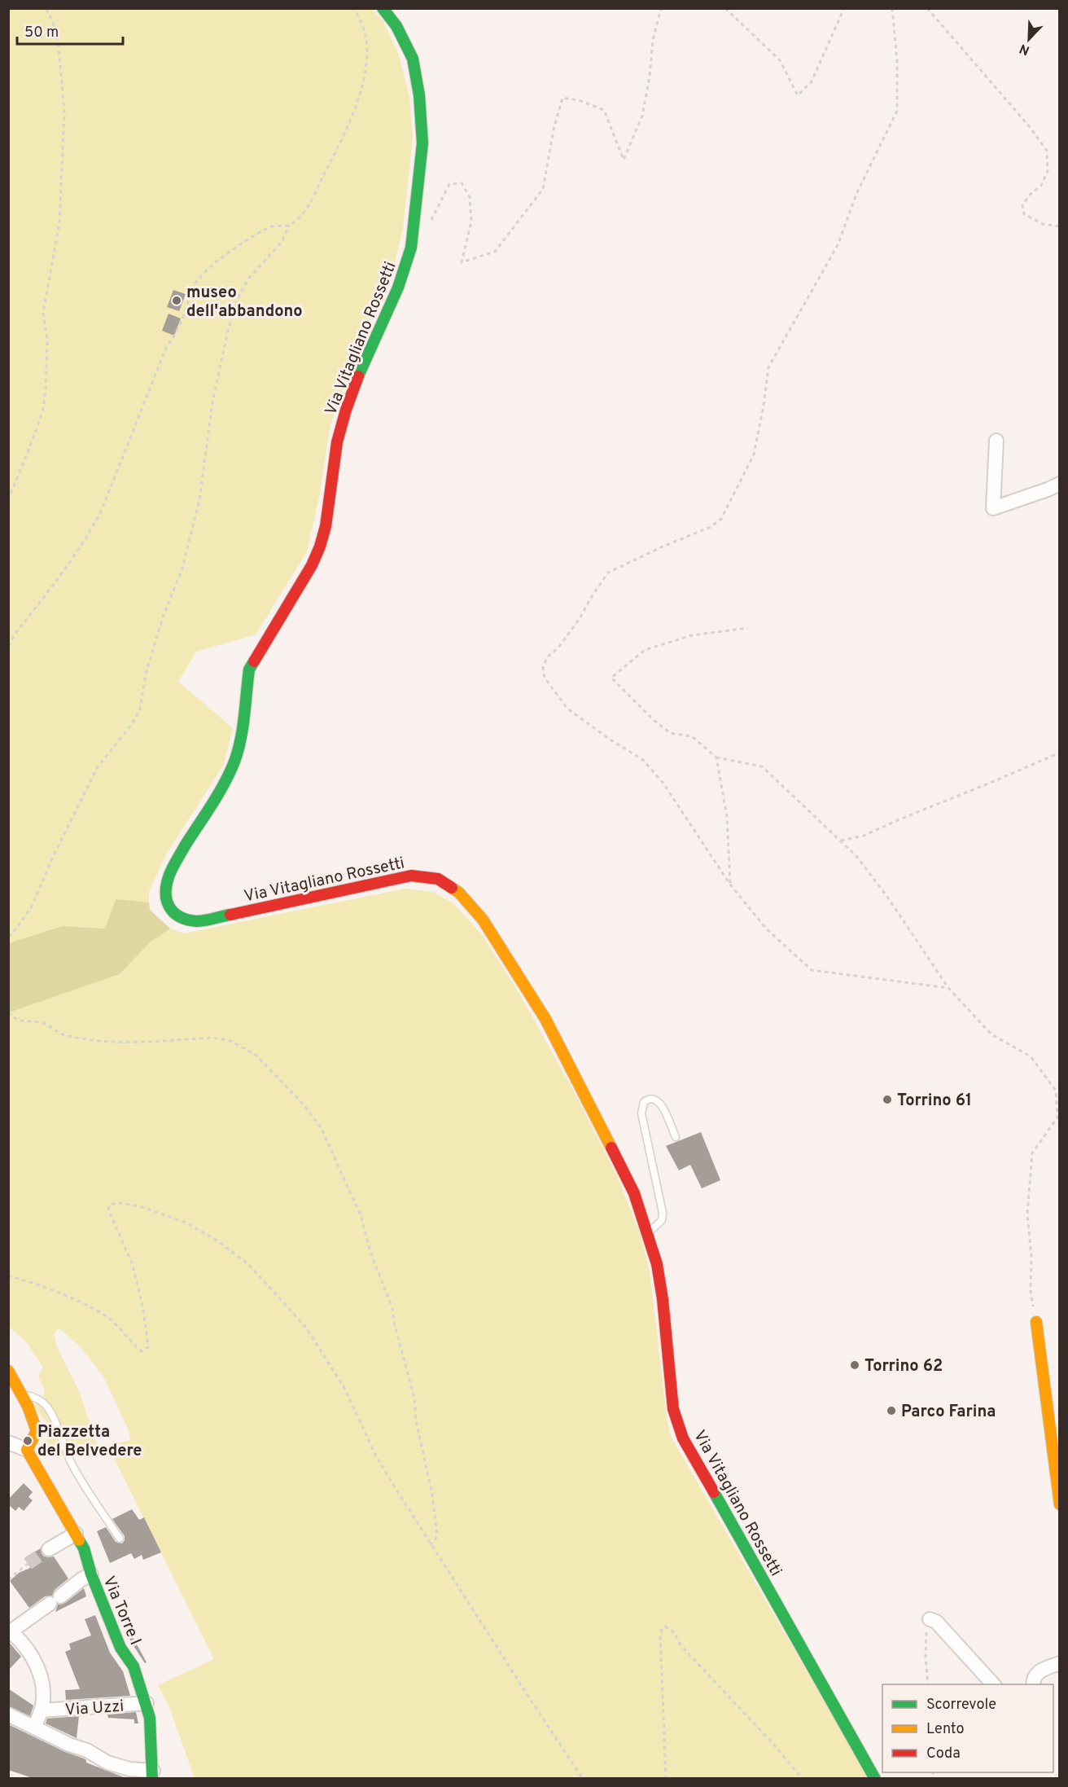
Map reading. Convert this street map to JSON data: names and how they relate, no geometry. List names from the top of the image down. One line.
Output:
{"streets":{"street":["Via Vitagliano Rossetti","Via Torre I","Via Uzzi"]},"crossings":[["Via Torre I","Via Uzzi"]],"places":["museo dell'abbandono","Torrino 61","Torrino 62","Parco Farina","Piazzetta del Belvedere"],"legend":["Scorrevole","Lento","Coda"],"scale_bar":"50 m","north":"bottom left"}
